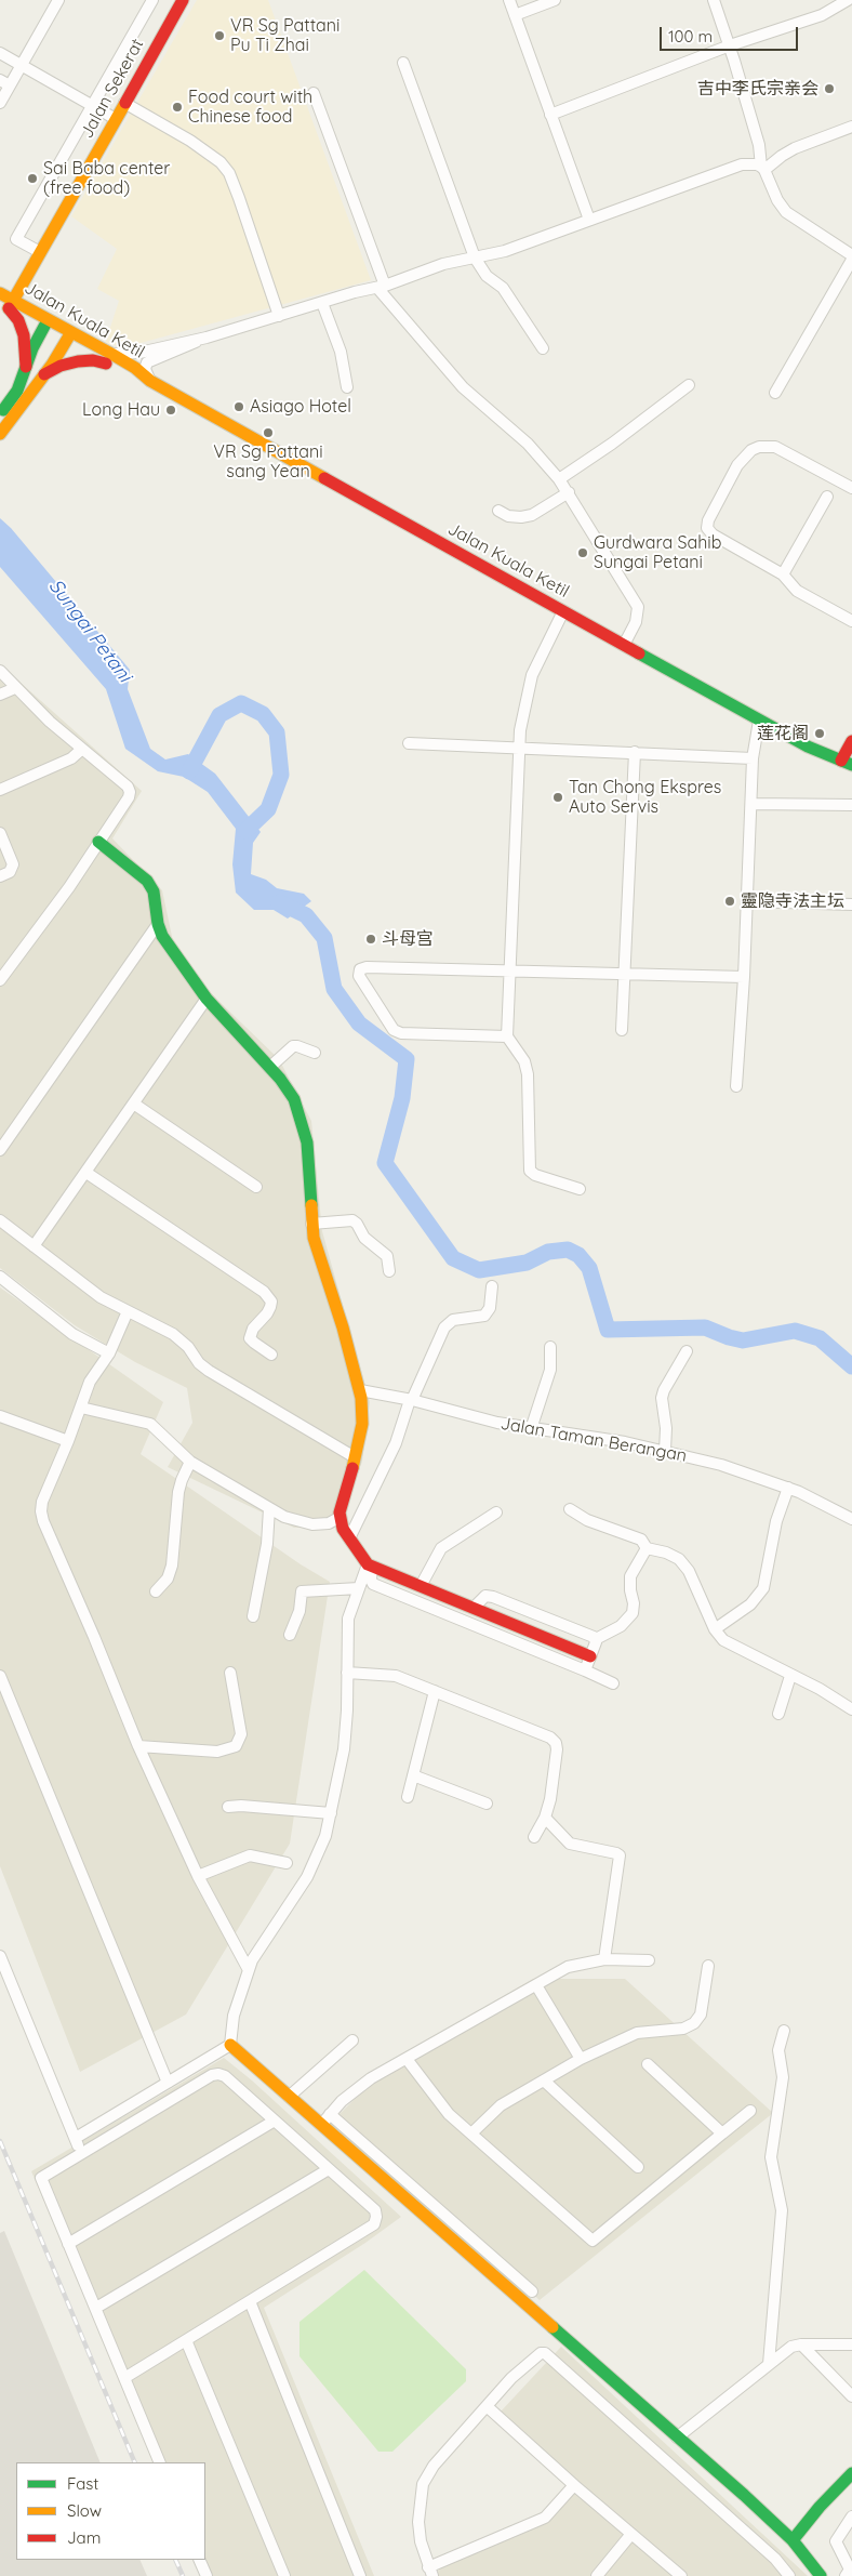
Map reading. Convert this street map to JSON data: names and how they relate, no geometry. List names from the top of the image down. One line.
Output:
{"streets":{"street":["Jalan Sekerat","Jalan Kuala Ketil","Jalan Taman Berangan"]},"crossings":[["Jalan Sekerat","Jalan Kuala Ketil"]],"water":["Sungai Petani"],"places":["VR Sg Pattani Pu Ti Zhai","吉中李氏宗亲会","Food court with Chinese food","Sai Baba center (free food)","Asiago Hotel","Long Hau","VR Sg Pattani sang Yean","Gurdwara Sahib Sungai Petani","莲花阁","Tan Chong Ekspres Auto Servis","靈隐寺法主坛","斗母宫"],"legend":["Fast","Slow","Jam"],"scale_bar":"100 m"}
